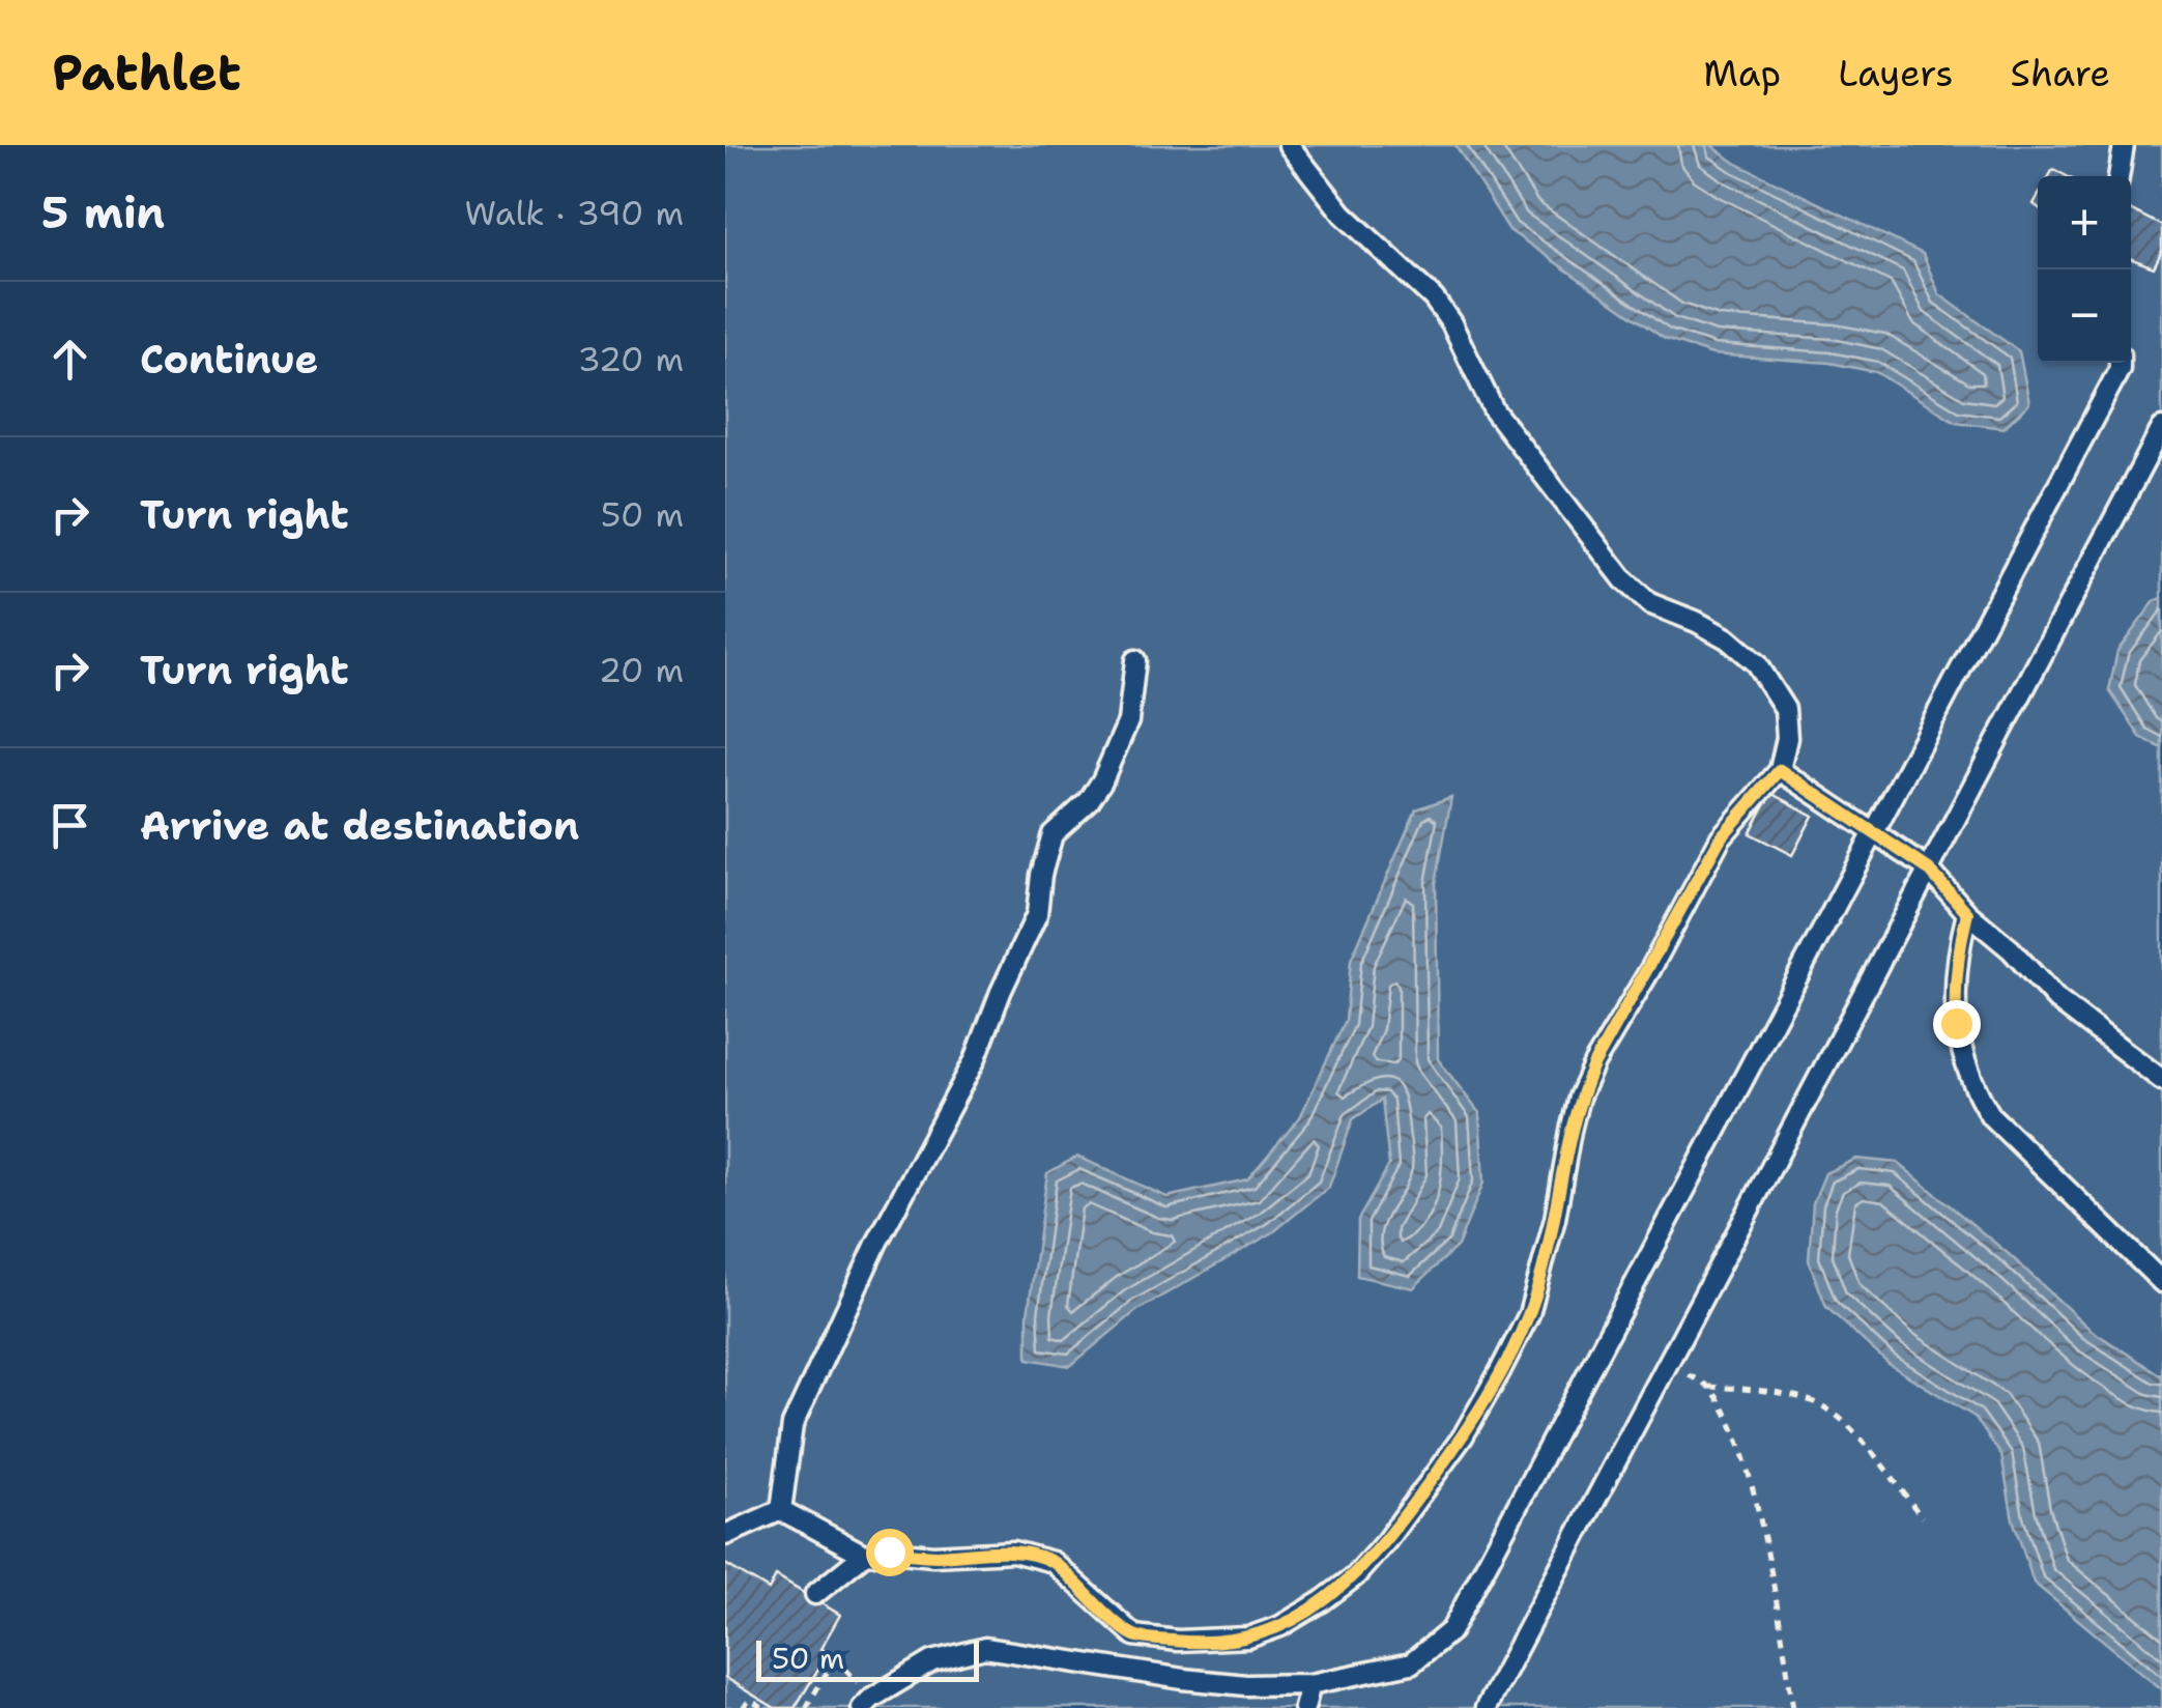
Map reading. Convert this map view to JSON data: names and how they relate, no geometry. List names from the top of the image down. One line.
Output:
{"scale_bar":"50 m","page":{"header":"Pathlet","nav":["Map","Layers","Share"],"heading":["5 min","Walk · 390 m"],"map_buttons":["+","−"],"list":[["Continue","320 m"],["Turn right","50 m"],["Turn right","20 m"],"Arrive at destination"],"scale":"50 m"}}
